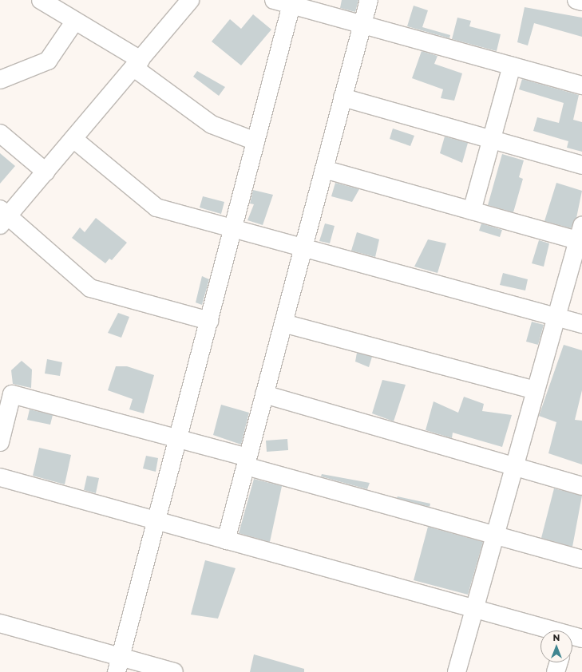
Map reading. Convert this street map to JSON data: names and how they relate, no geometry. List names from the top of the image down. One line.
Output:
{"north":"top"}
